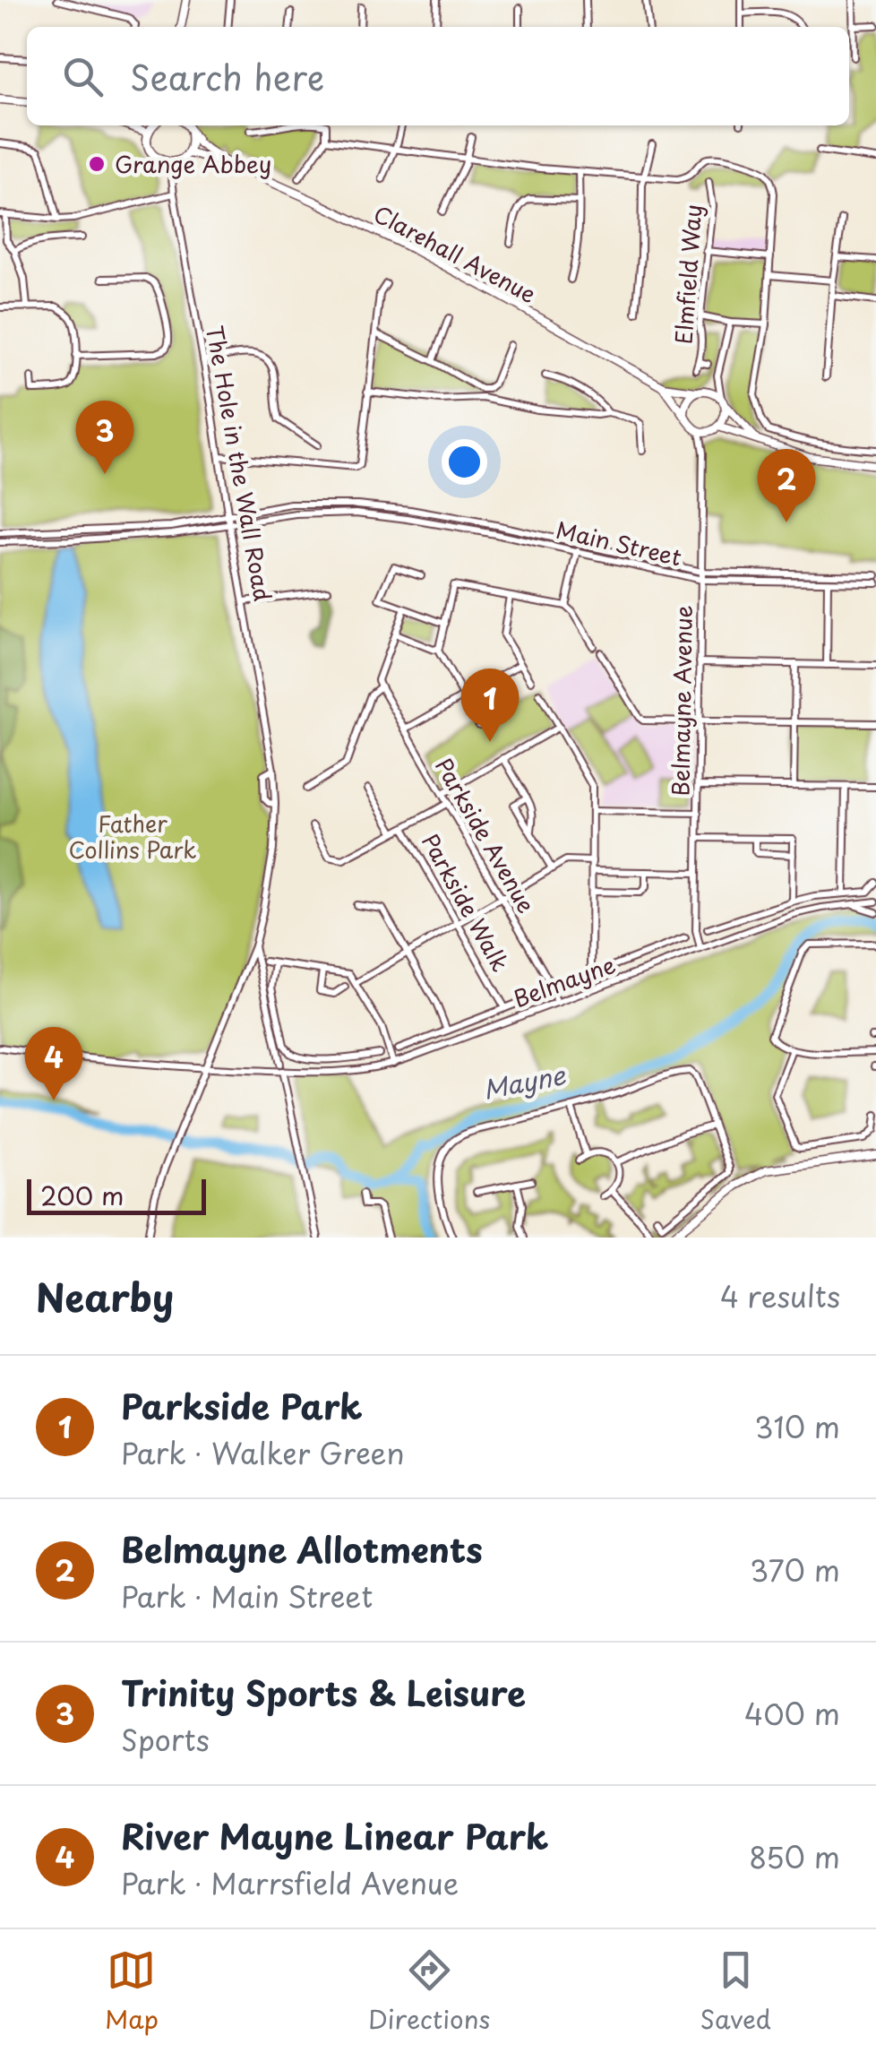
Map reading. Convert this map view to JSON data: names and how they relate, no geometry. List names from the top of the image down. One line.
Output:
{"streets":{"main road":["Clarehall Avenue"],"street":["Elmfield Way","The Hole in the Wall Road","Main Street","Belmayne Avenue","Parkside Avenue","Parkside Walk","Belmayne"]},"crossings":[["Clarehall Avenue","Belmayne Avenue"],["The Hole in the Wall Road","Main Street"],["Main Street","Belmayne Avenue"],["Belmayne Avenue","Belmayne"],["Parkside Avenue","Belmayne"]],"water":["Mayne"],"parks":["Father Collins Park"],"places":["Grange Abbey"],"scale_bar":"200 m","page":{"search":"Search here","pins":["3","2","1","4"],"scale":"200 m","heading":["Nearby","4 results"],"list":[{"mark":"1","name":"Parkside Park","note":"Park · Walker Green","value":"310 m"},{"mark":"2","name":"Belmayne Allotments","note":"Park · Main Street","value":"370 m"},{"mark":"3","name":"Trinity Sports & Leisure","note":"Sports","value":"400 m"},{"mark":"4","name":"River Mayne Linear Park","note":"Park · Marrsfield Avenue","value":"850 m"}],"nav":["Map","Directions","Saved"]}}
